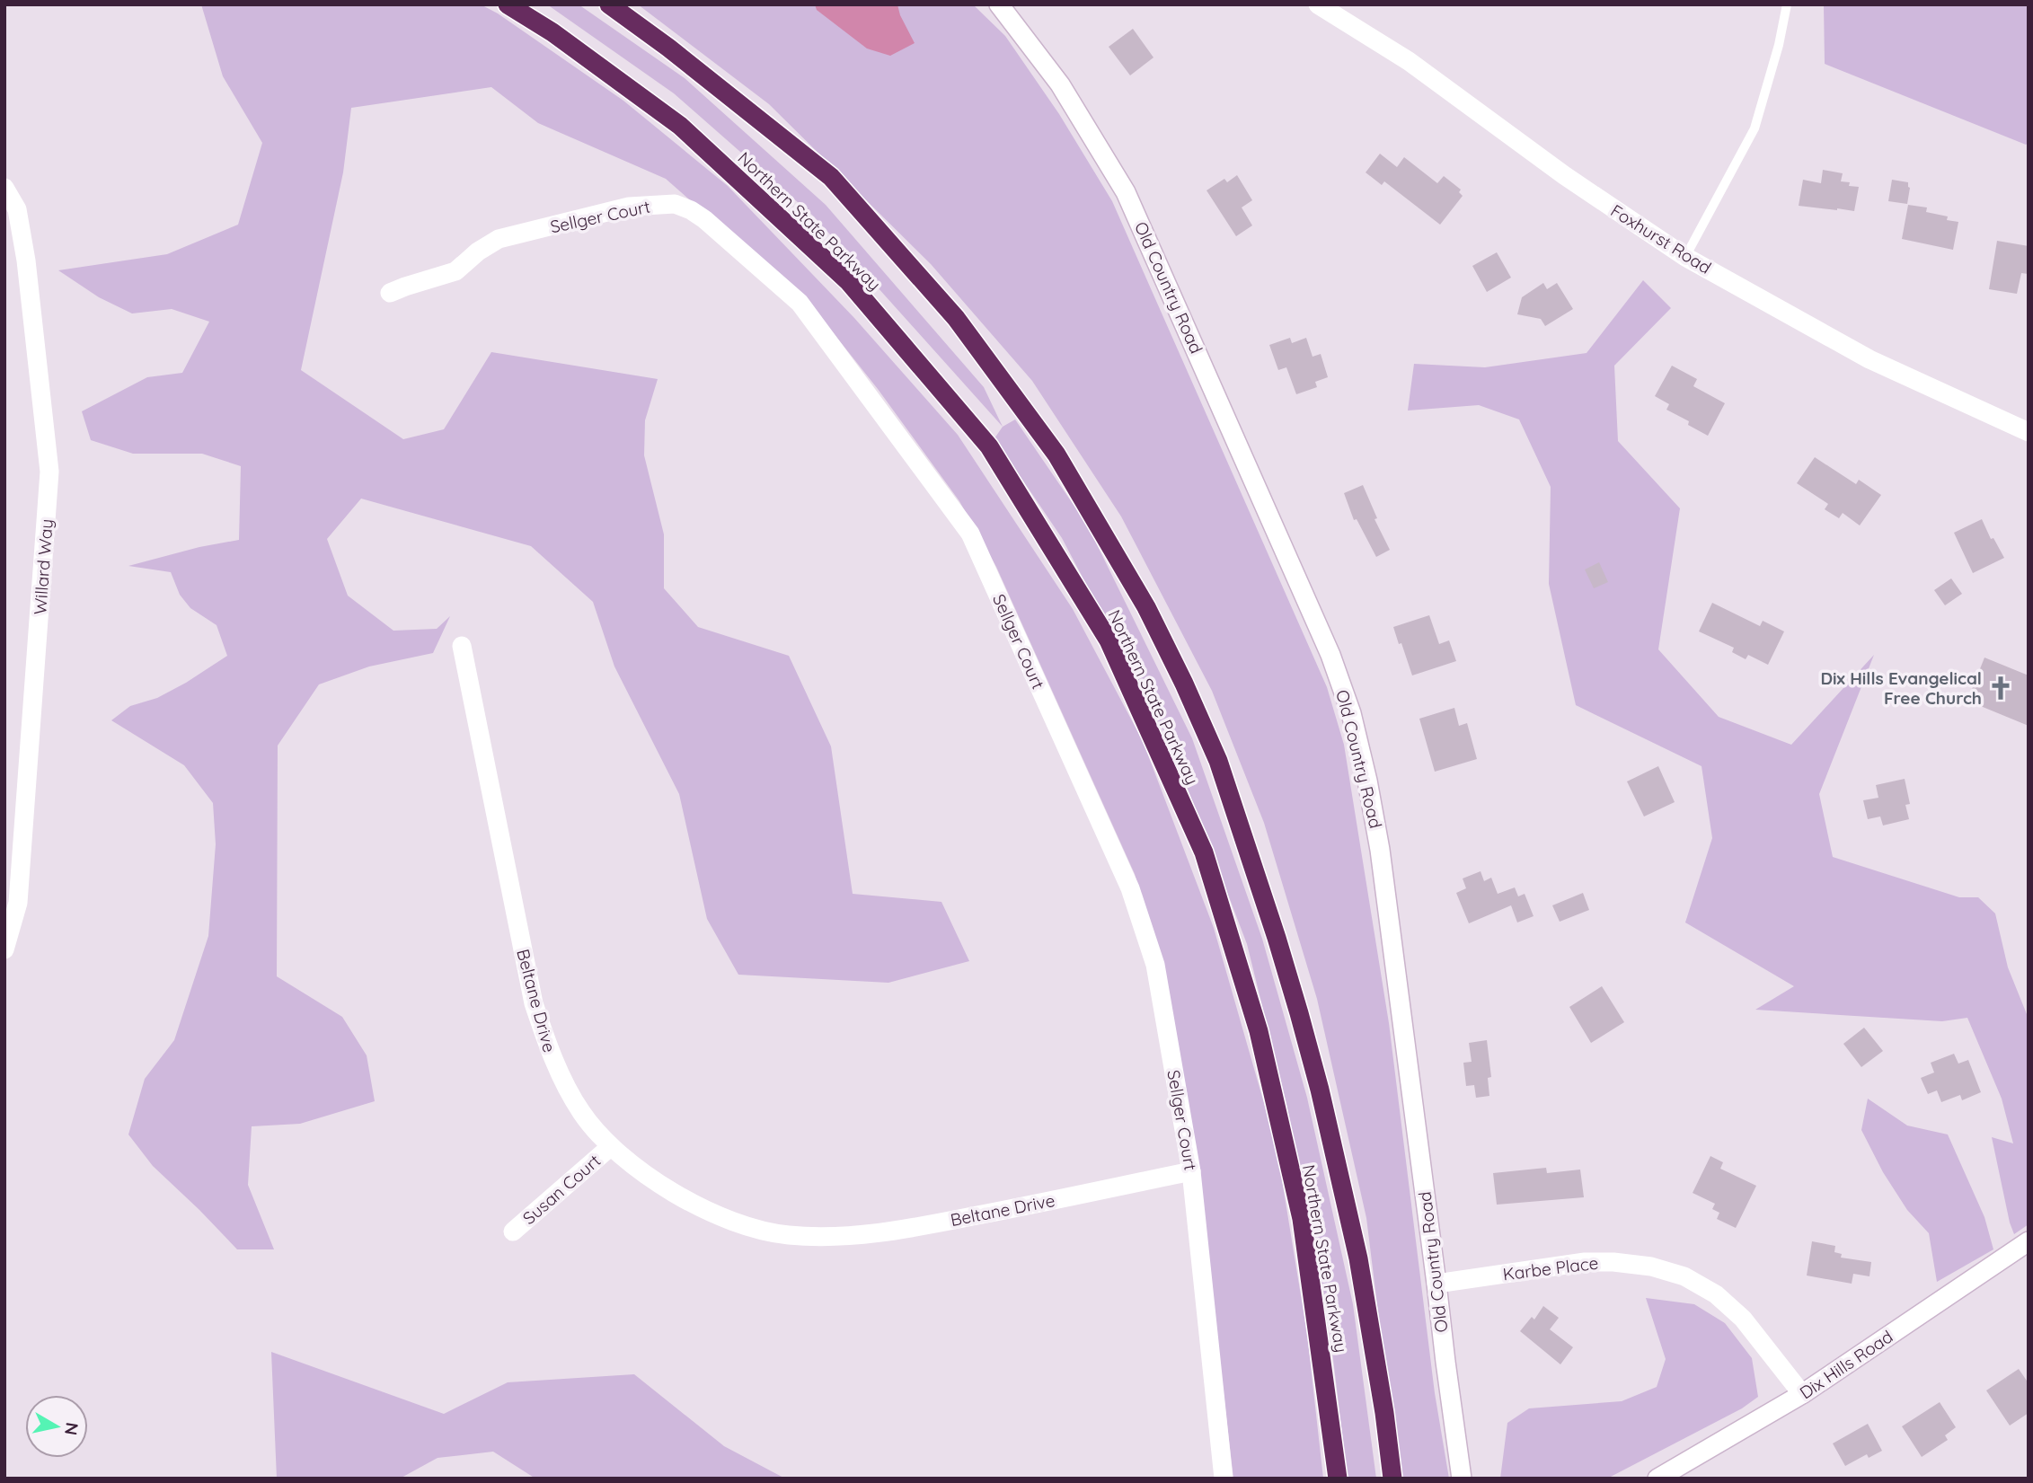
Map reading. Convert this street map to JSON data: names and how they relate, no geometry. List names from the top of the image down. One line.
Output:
{"streets":{"highway":["Northern State Parkway"],"street":["Sellger Court","Foxhurst Road","Old Country Road","Willard Way","Beltane Drive","Susan Court","Karbe Place","Dix Hills Road"]},"crossings":[["Sellger Court","Beltane Drive"],["Old Country Road","Karbe Place"],["Beltane Drive","Susan Court"],["Karbe Place","Dix Hills Road"]],"places":{"church":["Dix Hills Evangelical Free Church"]},"north":"right"}
